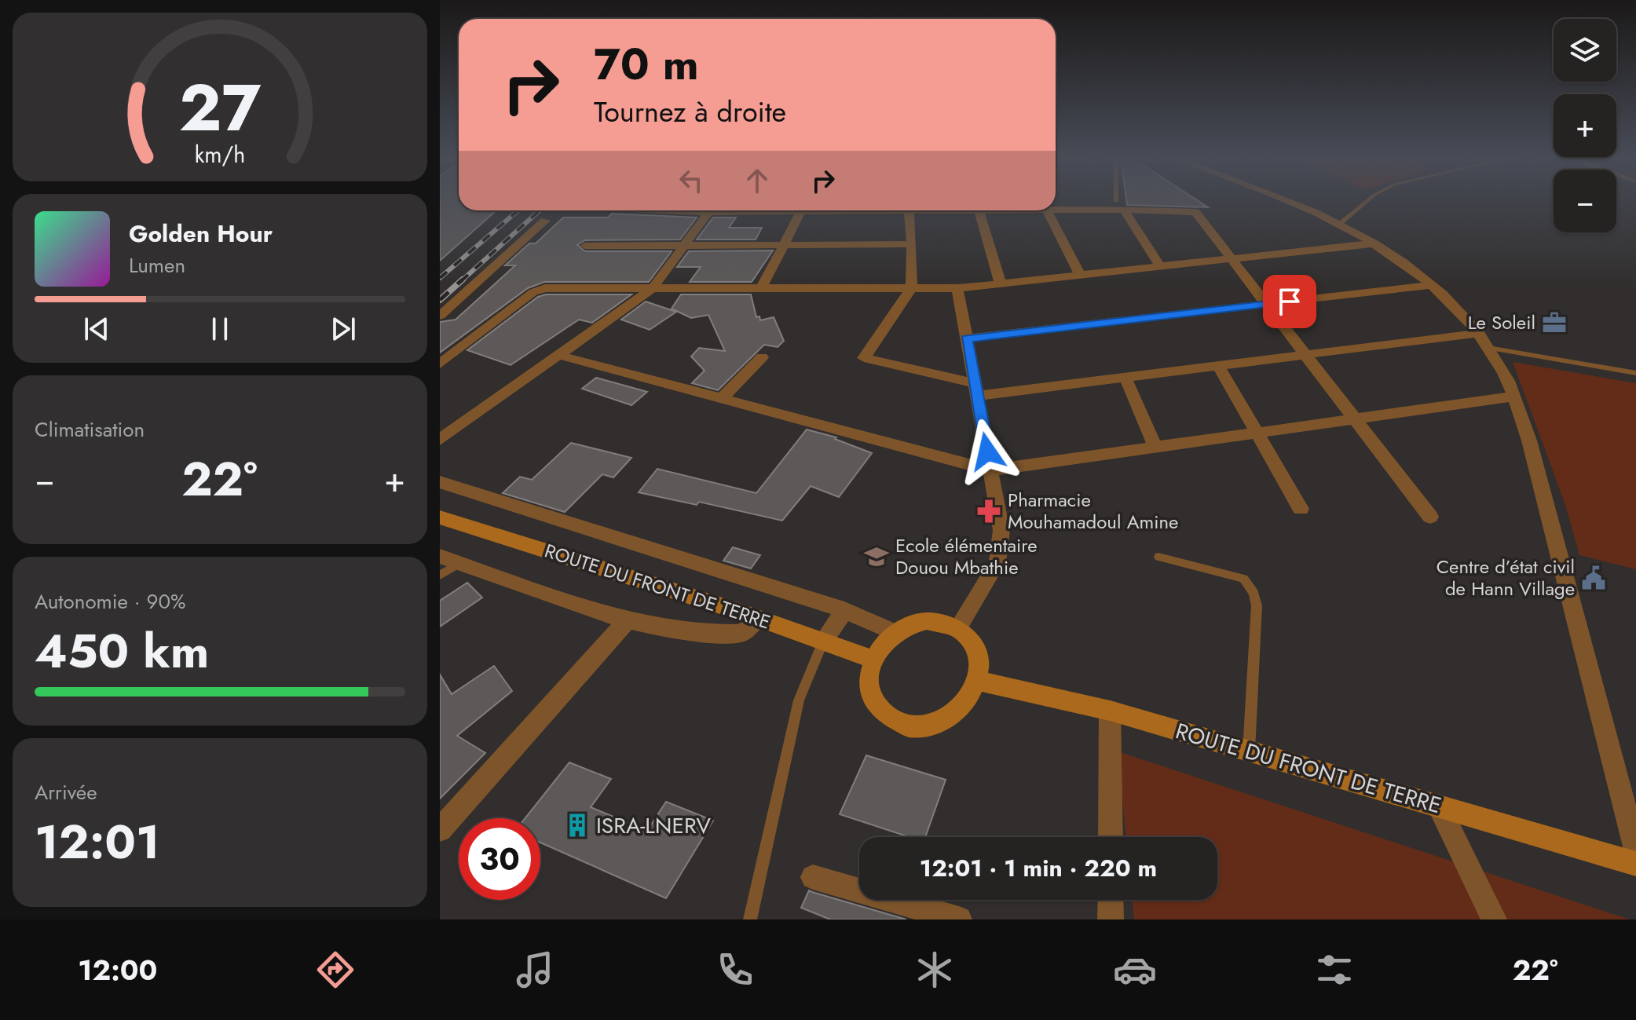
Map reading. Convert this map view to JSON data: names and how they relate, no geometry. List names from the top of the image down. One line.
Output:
{"streets":{"main road":["ROUTE DU FRONT DE TERRE"]},"places":{"office":["Le Soleil"],"pharmacy":["Pharmacie Mouhamadoul Amine"],"school or university":["Ecole élémentaire Douou Mbathie"],"public building":["Centre d’état civil de Hann Village"],"building":["ISRA-LNERV"]},"page":{"map_buttons":["+","−"],"turn":["70 m","Tournez à droite"],"song":["Golden Hour","Lumen"],"tile":["Climatisation",["Autonomie · 90%","450 km"],["Arrivée","12:01"]],"heat":["−","22°","+"],"limit":"30","trip":"12:01 · 1 min · 220 m","tabs":["12:00","22°"],"gauge":["27","km/h"]}}
